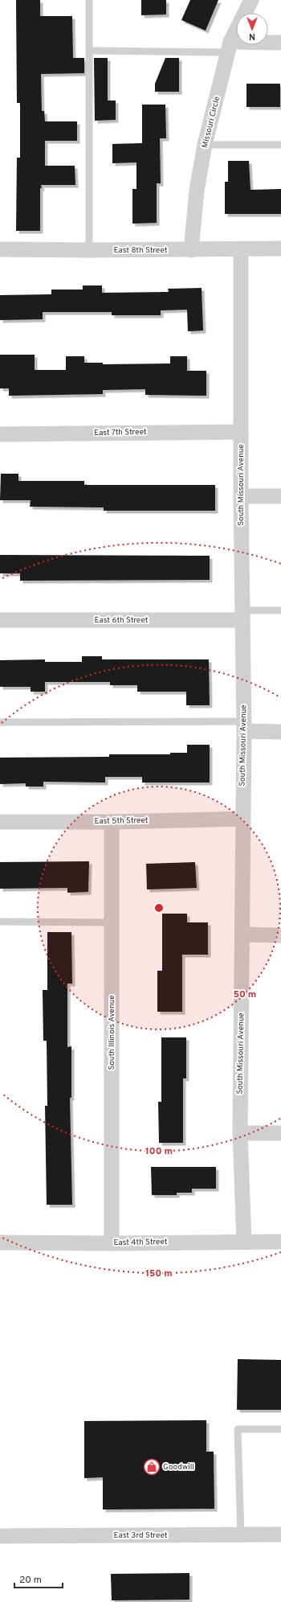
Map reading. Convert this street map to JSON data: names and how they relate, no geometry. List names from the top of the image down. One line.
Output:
{"streets":{"street":["Missouri Circle","East 8th Street","East 7th Street","South Missouri Avenue","East 6th Street","East 5th Street","South Illinois Avenue","East 4th Street","East 3rd Street"]},"crossings":[["Missouri Circle","East 8th Street"],["East 8th Street","South Missouri Avenue"],["East 7th Street","South Missouri Avenue"],["South Missouri Avenue","East 6th Street"],["South Missouri Avenue","East 5th Street"],["South Missouri Avenue","East 4th Street"],["East 5th Street","South Illinois Avenue"],["South Illinois Avenue","East 4th Street"]],"places":{"shop":["Goodwill"]},"scale_bar":"20 m","north":"bottom","rings":["50 m","100 m","150 m"]}
